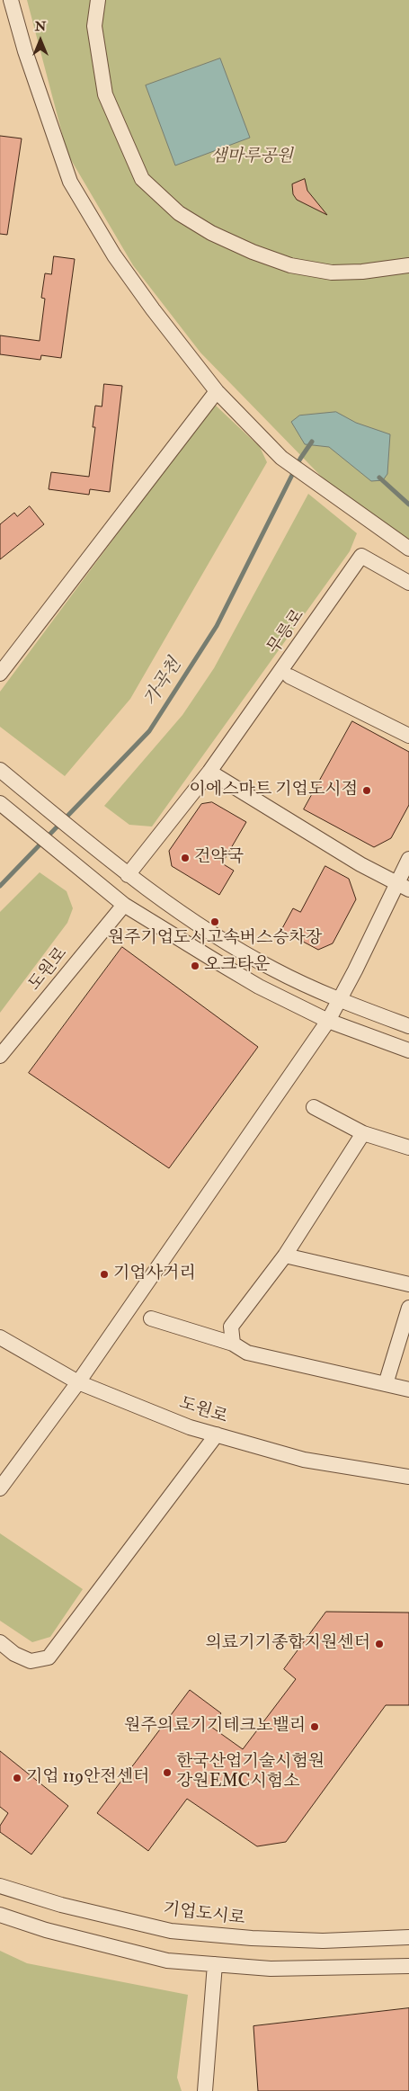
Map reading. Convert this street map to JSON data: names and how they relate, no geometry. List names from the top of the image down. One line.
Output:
{"streets":{"street":["무릉로","도원로","기업도시로"]},"water":["가곡천"],"parks":["샘마루공원"],"places":["이에스마트 기업도시점","건약국","원주기업도시고속버스승차장","오크타운","기업사거리","의료기기종합지원센터","원주의료기기테크노밸리","한국산업기술시험원 강원EMC시험소","기업 119안전센터"],"north":"top"}
